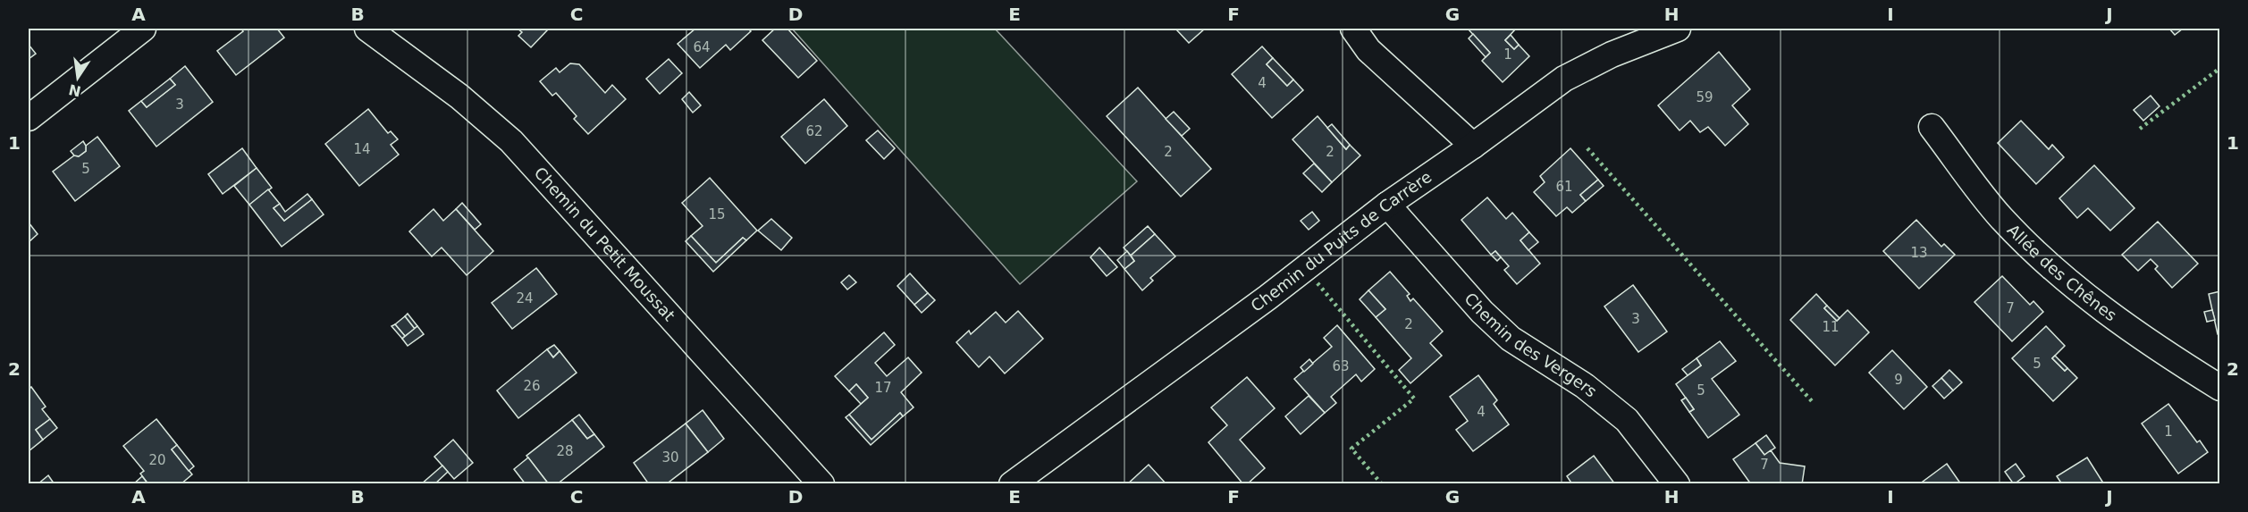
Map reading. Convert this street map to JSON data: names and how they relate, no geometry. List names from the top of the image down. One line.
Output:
{"streets":{"street":["Chemin du Puits de Carrère","Chemin du Petit Moussat","Allée des Chênes","Chemin des Vergers"]},"crossings":[["Chemin du Puits de Carrère","Chemin des Vergers"]],"house_numbers":["64","1","4","59","3","62","14","2","2","5","61","15","13","24","7","3","2","11","5","63","9","26","17","5","4","1","28","30","20","7"],"north":"bottom","grid":{"columns":["A","B","C","D","E","F","G","H","I","J"],"rows":["1","2"]}}
